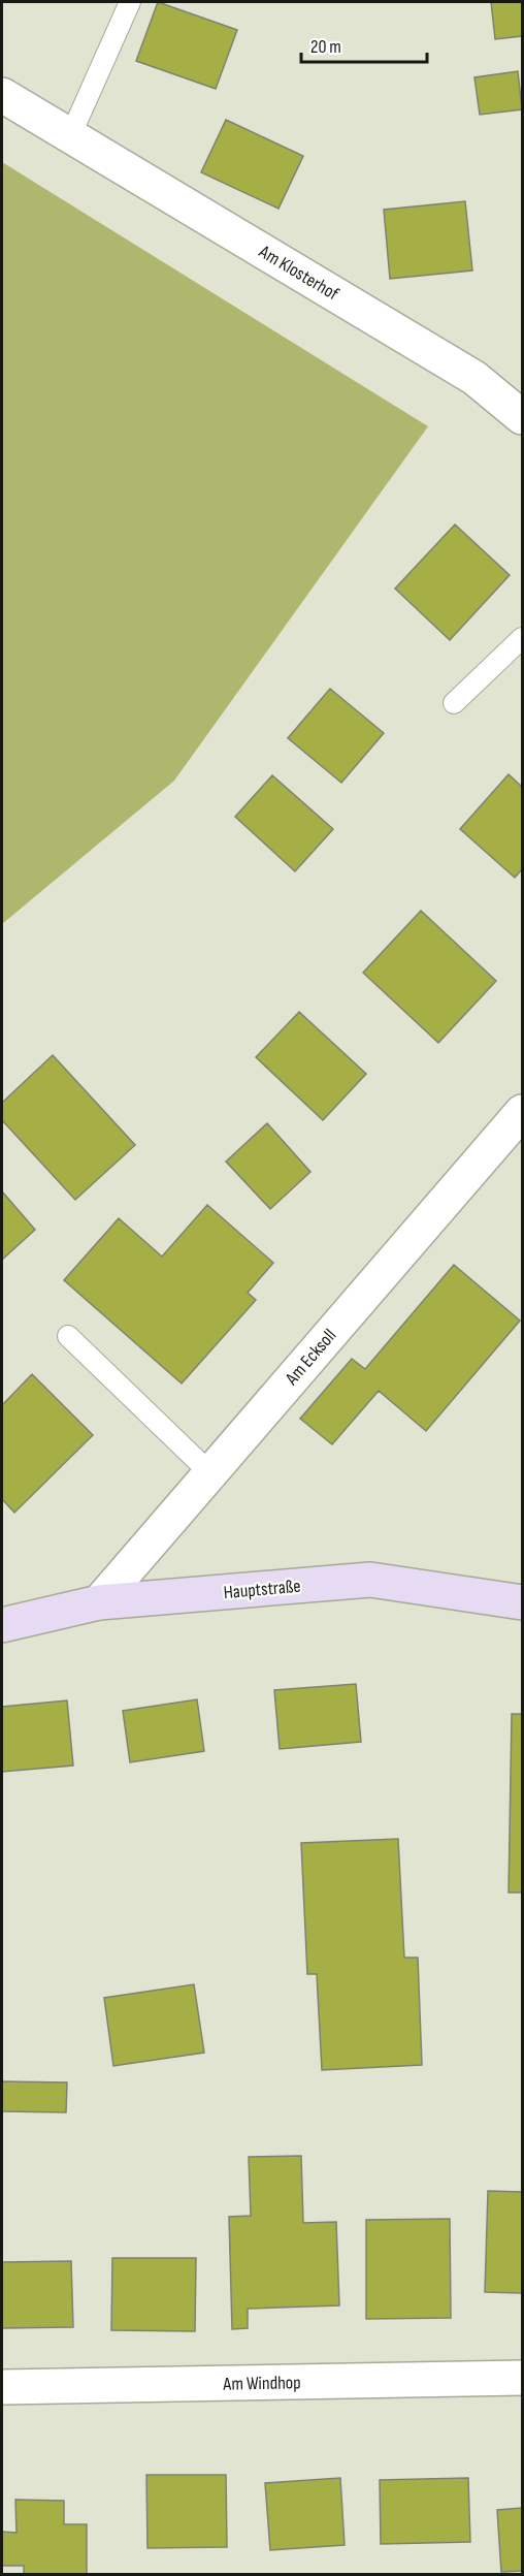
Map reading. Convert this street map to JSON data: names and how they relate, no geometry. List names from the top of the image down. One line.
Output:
{"streets":{"street":["Am Klosterhof","Am Ecksoll","Hauptstraße","Am Windhop"]},"crossings":[["Am Ecksoll","Hauptstraße"]],"scale_bar":"20 m"}
